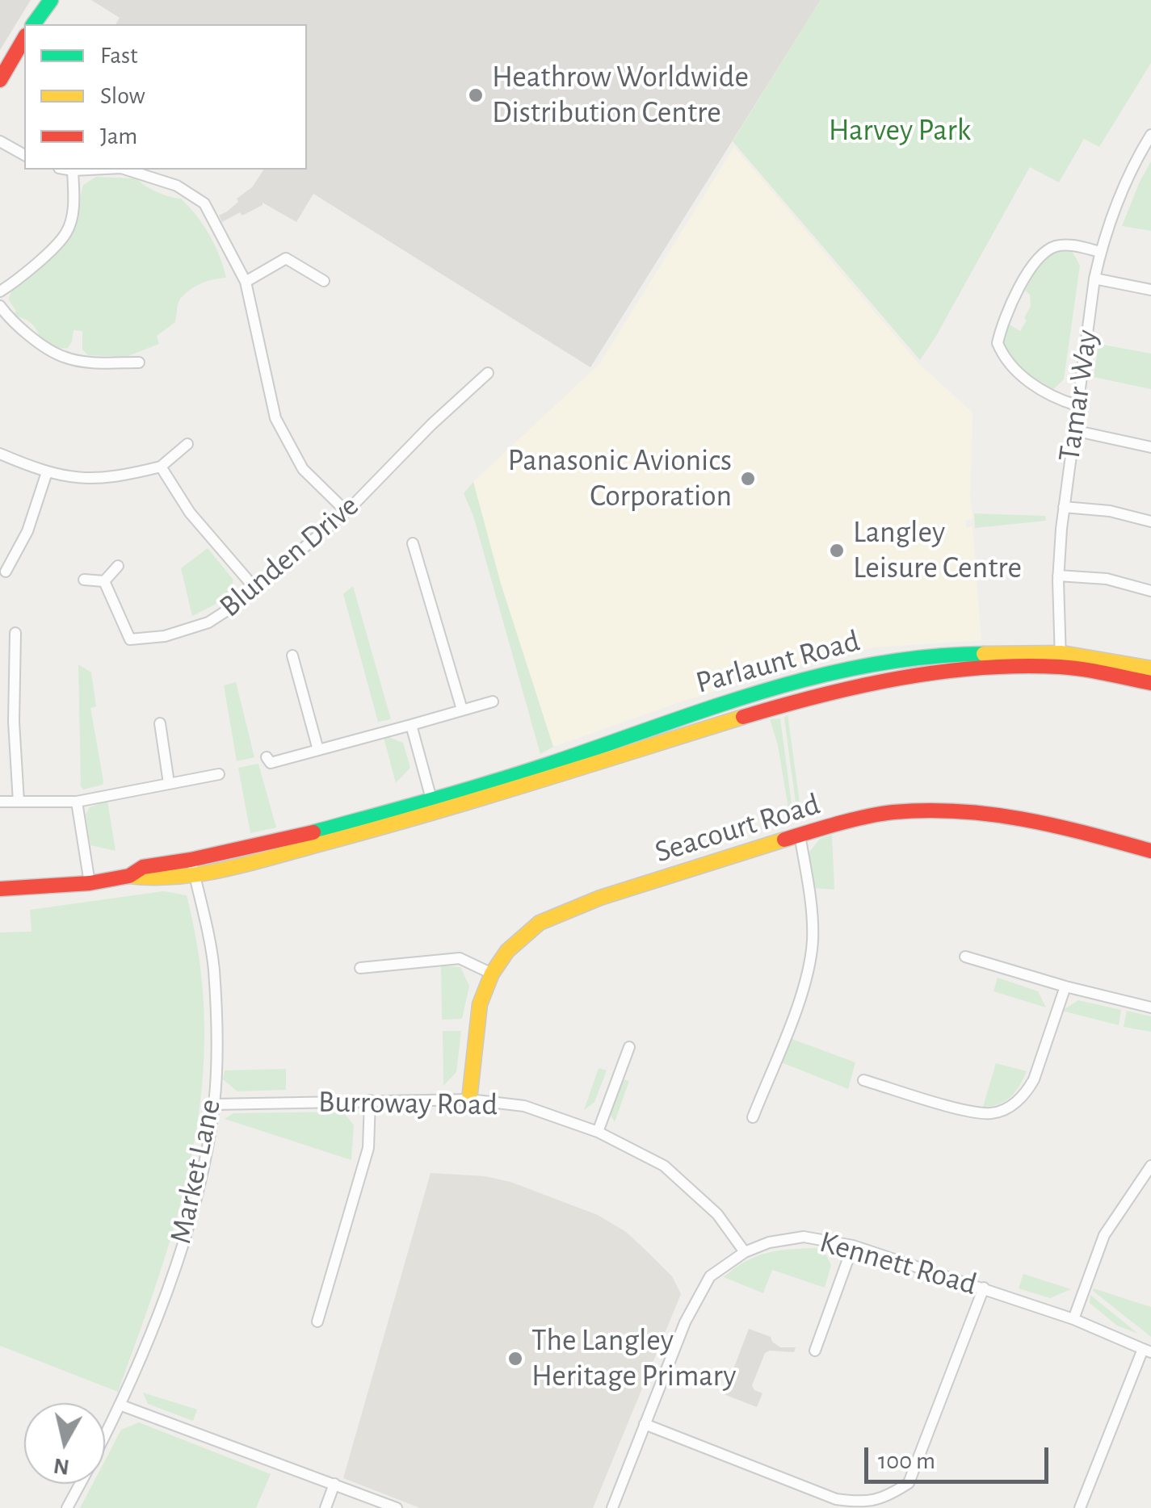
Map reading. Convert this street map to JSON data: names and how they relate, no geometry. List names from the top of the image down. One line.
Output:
{"streets":{"street":["Tamar Way","Blunden Drive","Parlaunt Road","Seacourt Road","Burroway Road","Market Lane","Kennett Road"]},"crossings":[["Tamar Way","Parlaunt Road"],["Parlaunt Road","Market Lane"],["Seacourt Road","Burroway Road"],["Burroway Road","Market Lane"],["Burroway Road","Kennett Road"]],"parks":["Harvey Park"],"places":["Heathrow Worldwide Distribution Centre","Panasonic Avionics Corporation","Langley Leisure Centre","The Langley Heritage Primary"],"legend":["Fast","Slow","Jam"],"scale_bar":"100 m","north":"bottom"}
